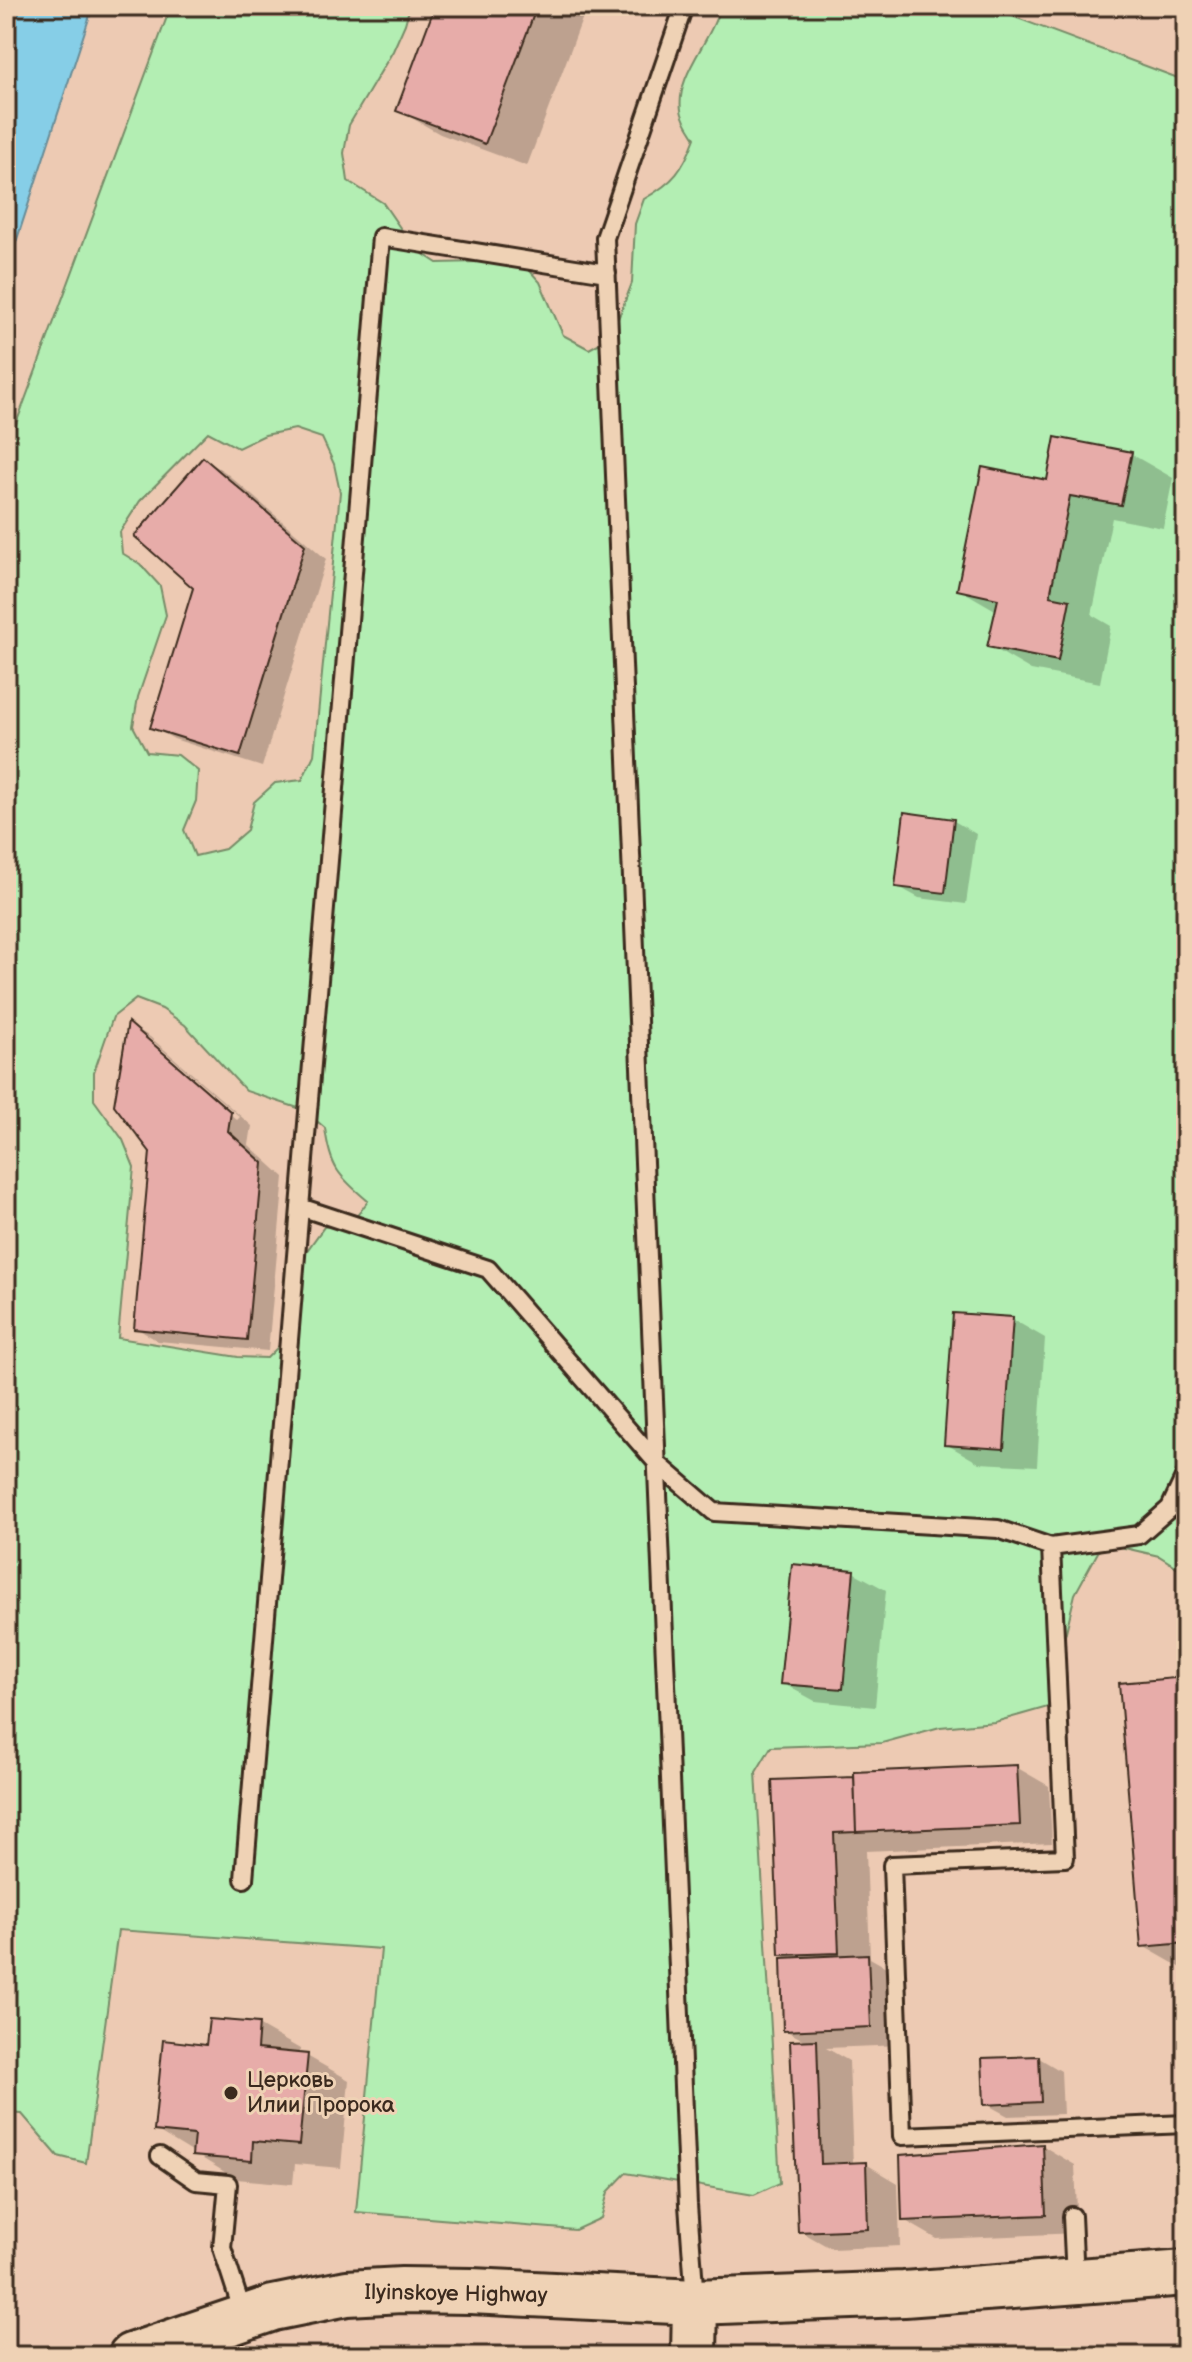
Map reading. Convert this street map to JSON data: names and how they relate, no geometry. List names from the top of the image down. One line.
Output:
{"streets":{"main road":["Ilyinskoye Highway"]},"places":["Церковь Илии Пророка"]}
